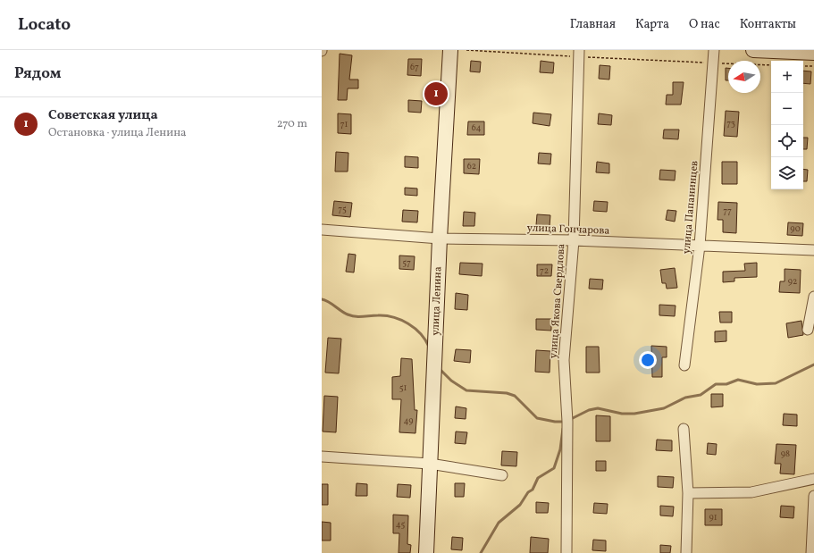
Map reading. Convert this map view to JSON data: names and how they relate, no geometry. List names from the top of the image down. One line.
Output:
{"streets":{"main road":["улица Ленина"],"street":["улица Папанинцев","улица Гончарова","улица Якова Свердлова"]},"crossings":[["улица Папанинцев","улица Гончарова"],["улица Гончарова","улица Ленина"],["улица Гончарова","улица Якова Свердлова"]],"house_numbers":["67","73","71","64","62","75","77","90","57","72","92","51","49","98","91","45"],"north":"left","page":{"header":"Locato","nav":["Главная","Карта","О нас","Контакты"],"heading":"Рядом","map_buttons":["+","−"],"pins":"1","list":[{"mark":"1","name":"Советская улица","note":"Остановка · улица Ленина","value":"270 m"}]}}
